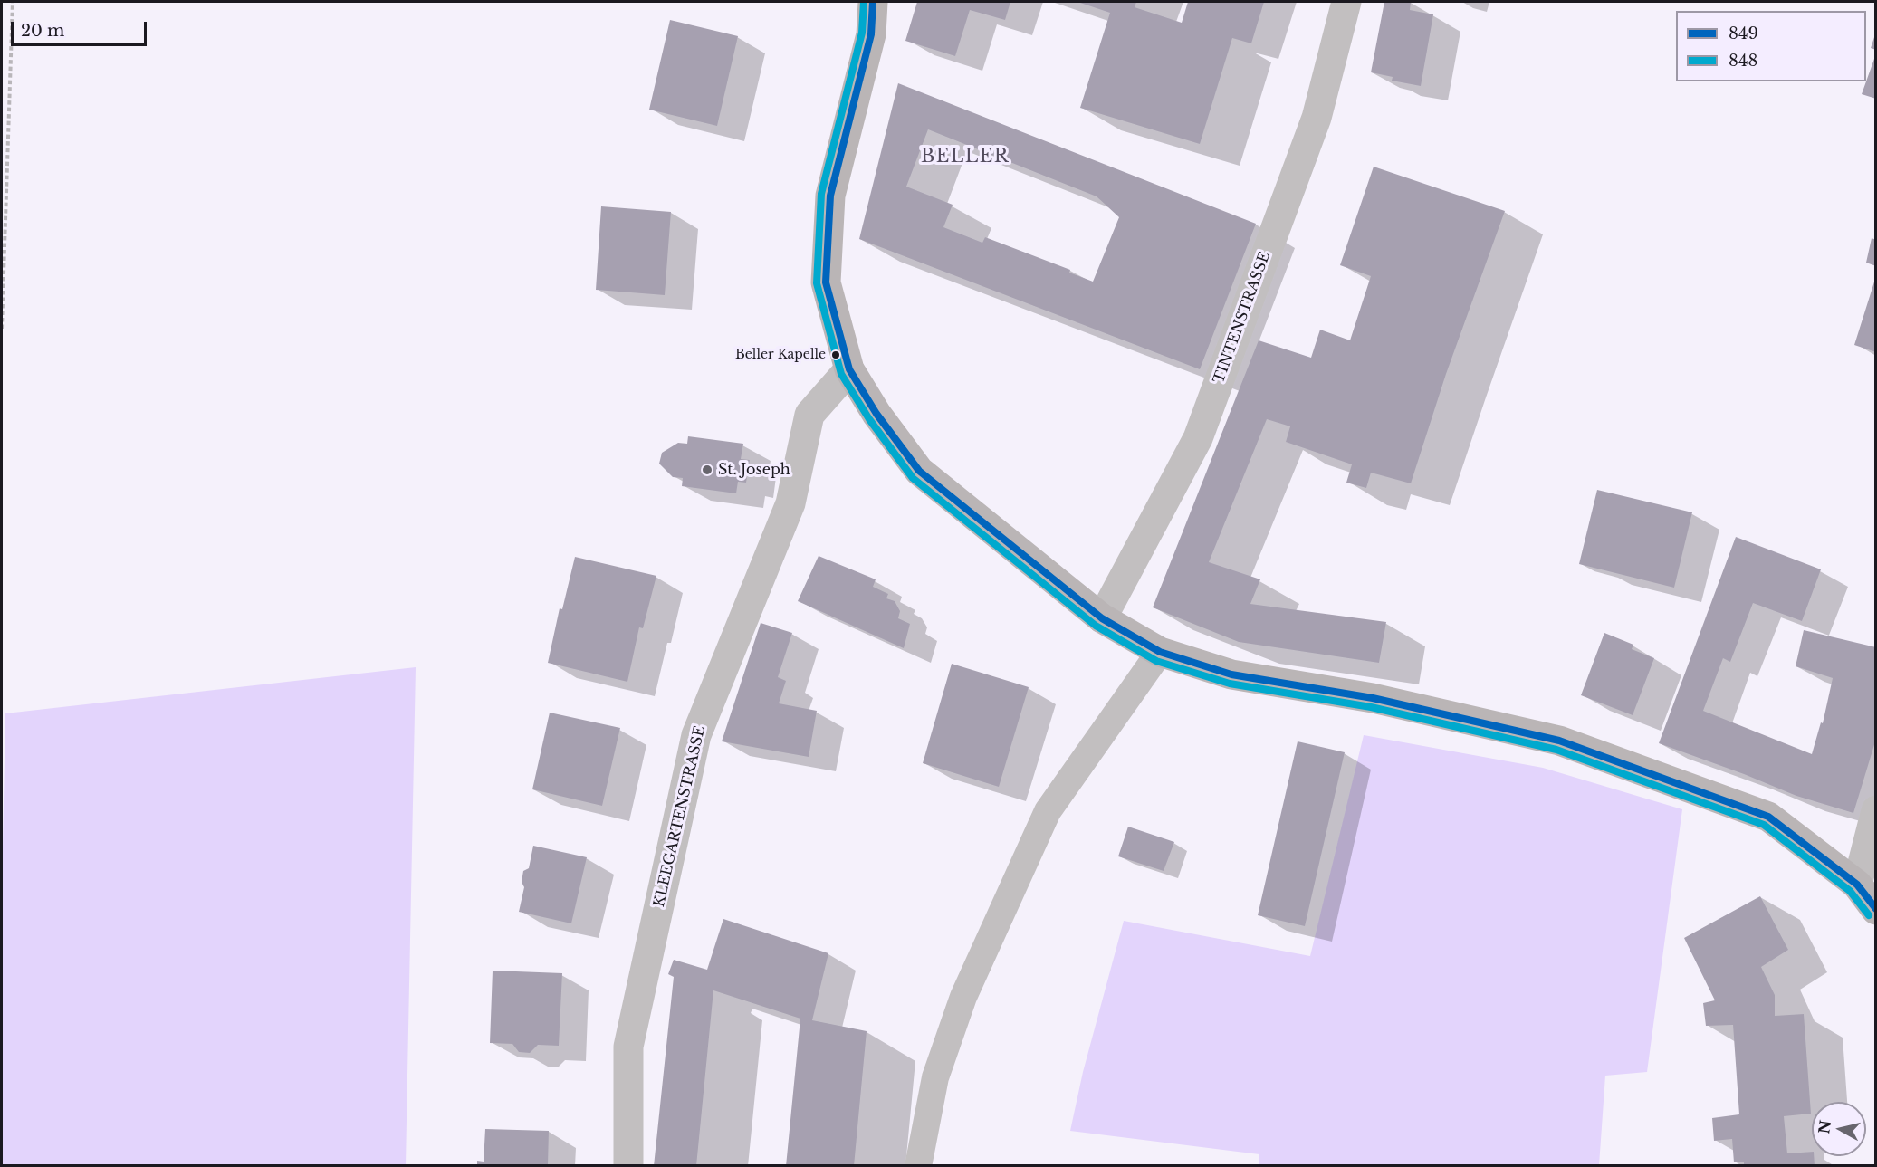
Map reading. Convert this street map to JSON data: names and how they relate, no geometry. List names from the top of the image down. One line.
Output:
{"streets":{"street":["TINTENSTRASSE","KLEEGARTENSTRASSE"]},"districts":["BELLER"],"places":["Beller Kapelle","St. Joseph"],"lines":["transit line 849","transit line 848"],"legend":["849","848"],"scale_bar":"20 m","north":"left"}
